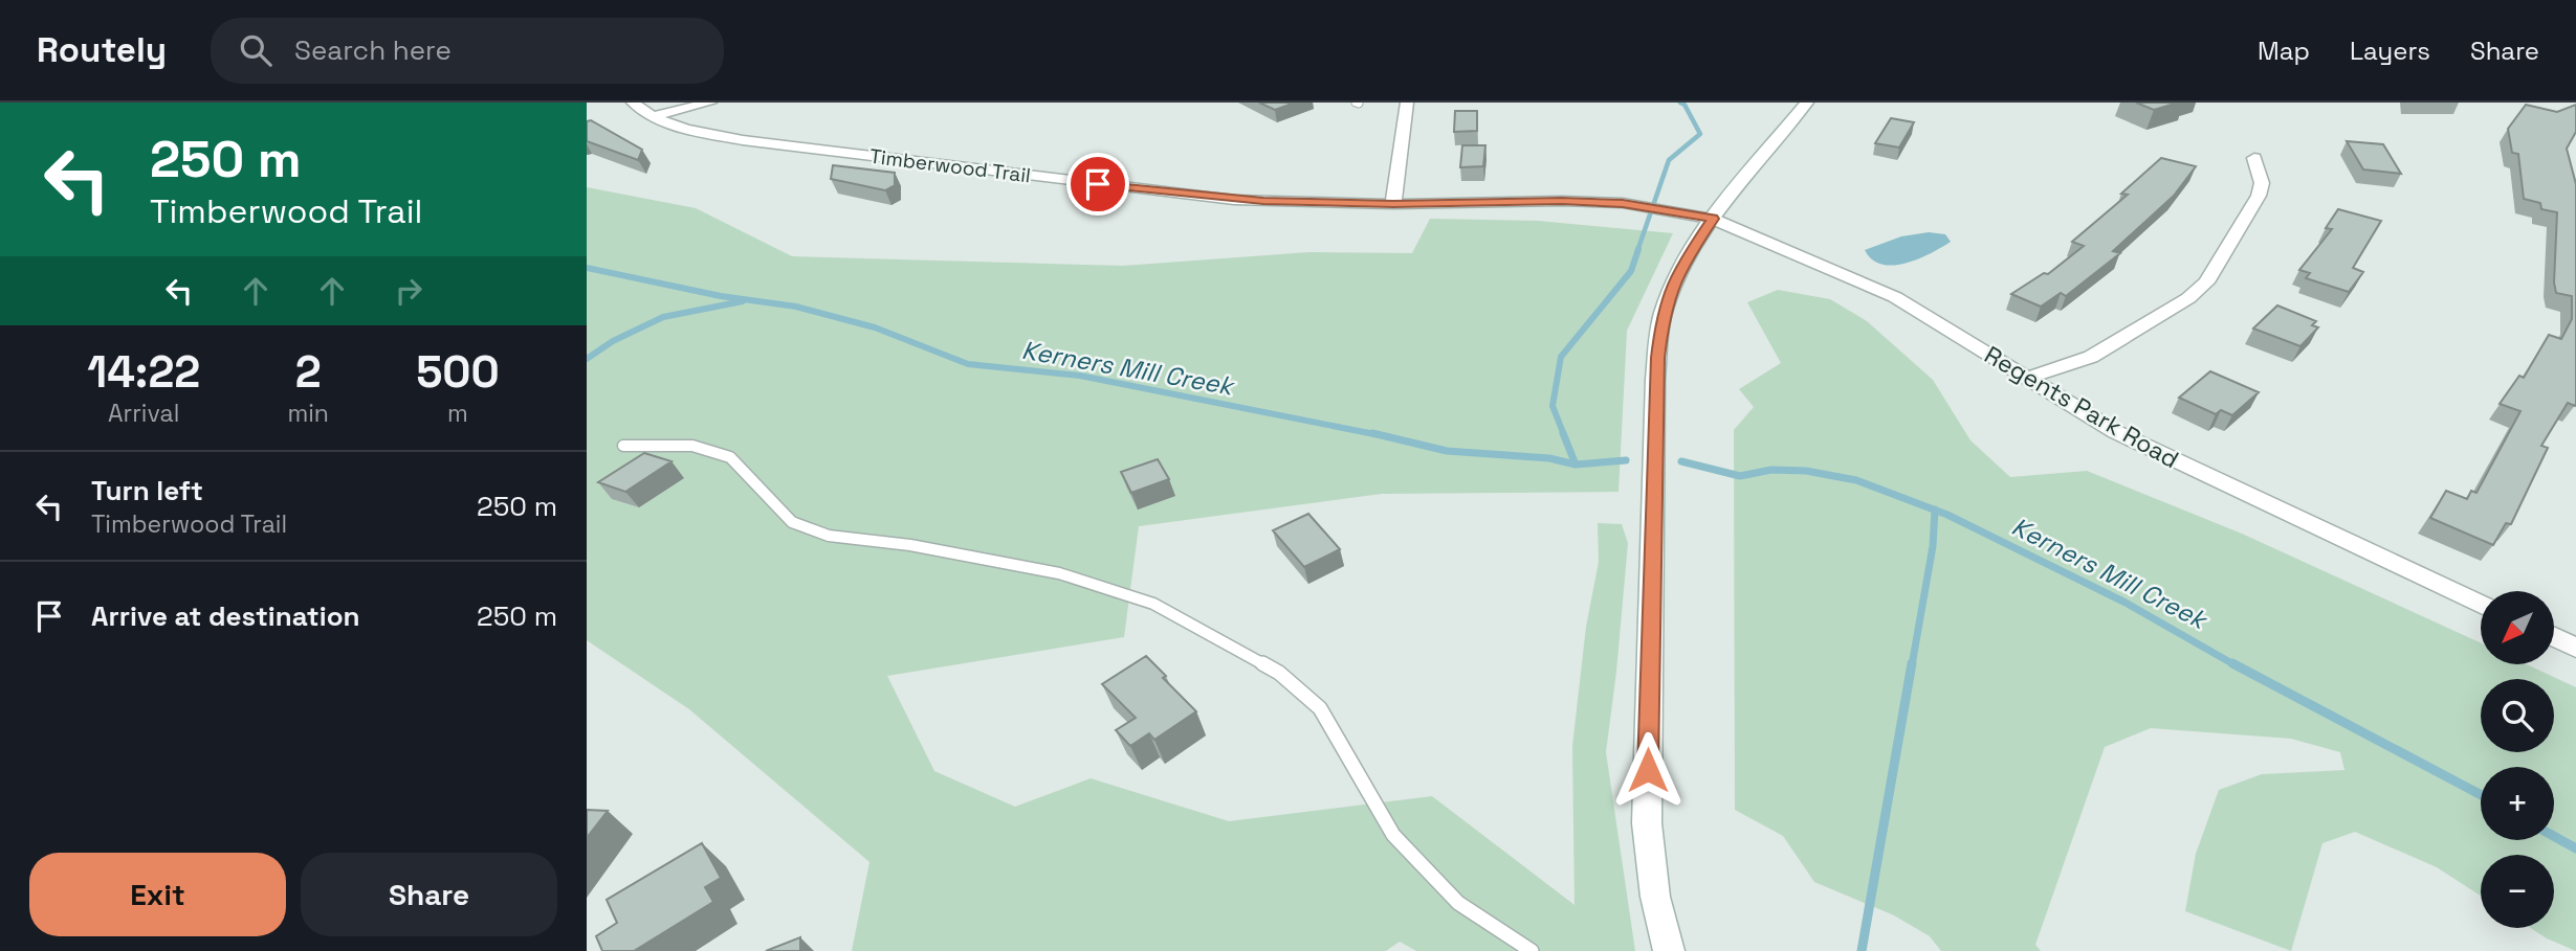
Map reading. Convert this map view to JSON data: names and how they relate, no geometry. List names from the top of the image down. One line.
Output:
{"streets":{"street":["Timberwood Trail","Regents Park Road"]},"crossings":[["Timberwood Trail","Regents Park Road"]],"water":["Kerners Mill Creek"],"north":"bottom left","page":{"header":"Routely","search":"Search here","nav":["Map","Layers","Share"],"turn":["250 m","Timberwood Trail"],"eta":["14:22","Arrival","2","min","500","m"],"list":[{"name":"Turn left","note":"Timberwood Trail","value":"250 m"},{"name":"Arrive at destination","value":"250 m"}],"map_buttons":["+","−"],"buttons":["Exit","Share"]}}
